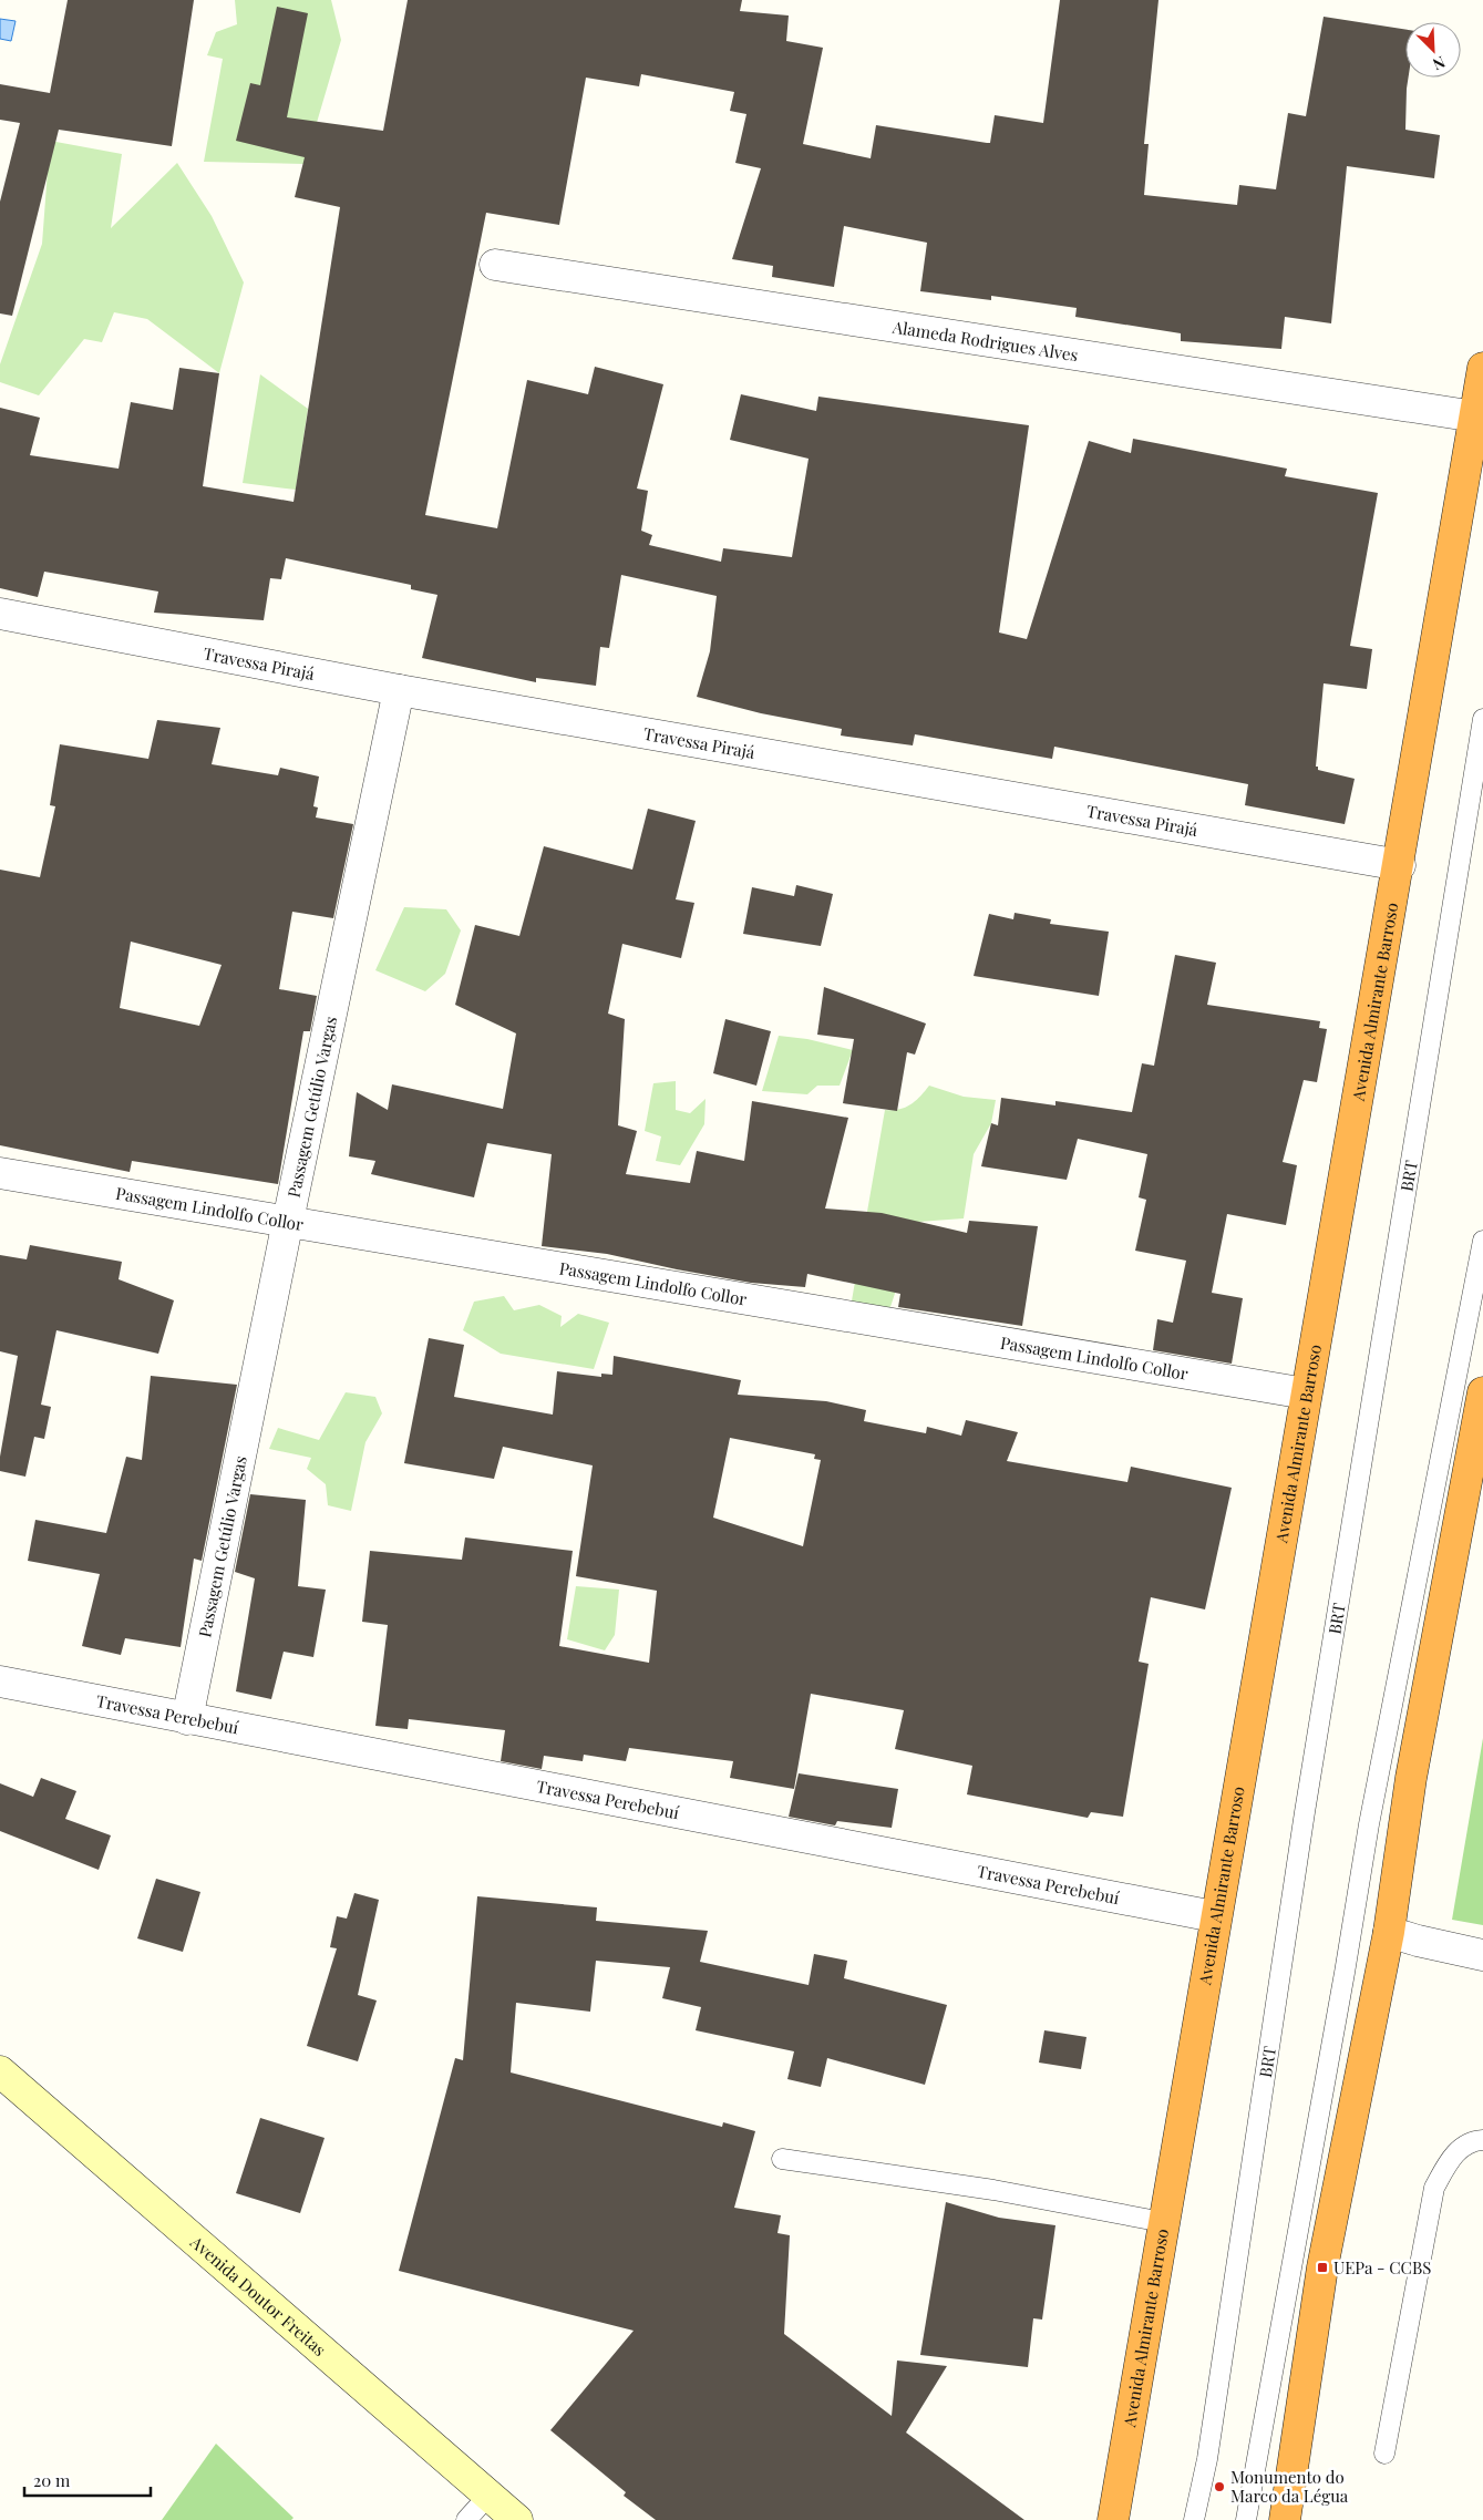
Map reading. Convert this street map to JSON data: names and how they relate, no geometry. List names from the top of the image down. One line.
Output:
{"streets":{"highway":["Avenida Almirante Barroso"],"main road":["Avenida Doutor Freitas"],"street":["Alameda Rodrigues Alves","Travessa Pirajá","Passagem Getúlio Vargas","Passagem Lindolfo Collor","Travessa Perebebuí"],"lane":["BRT"]},"crossings":[["Alameda Rodrigues Alves","Avenida Almirante Barroso"],["Travessa Pirajá","Avenida Almirante Barroso"],["Travessa Pirajá","Passagem Getúlio Vargas"],["Avenida Almirante Barroso","Passagem Lindolfo Collor"],["Avenida Almirante Barroso","Travessa Perebebuí"],["Passagem Getúlio Vargas","Passagem Lindolfo Collor"],["Passagem Getúlio Vargas","Travessa Perebebuí"]],"places":{"transit":["UEPa - CCBS"],"other":["Monumento do Marco da Légua"]},"scale_bar":"20 m","north":"bottom right"}
